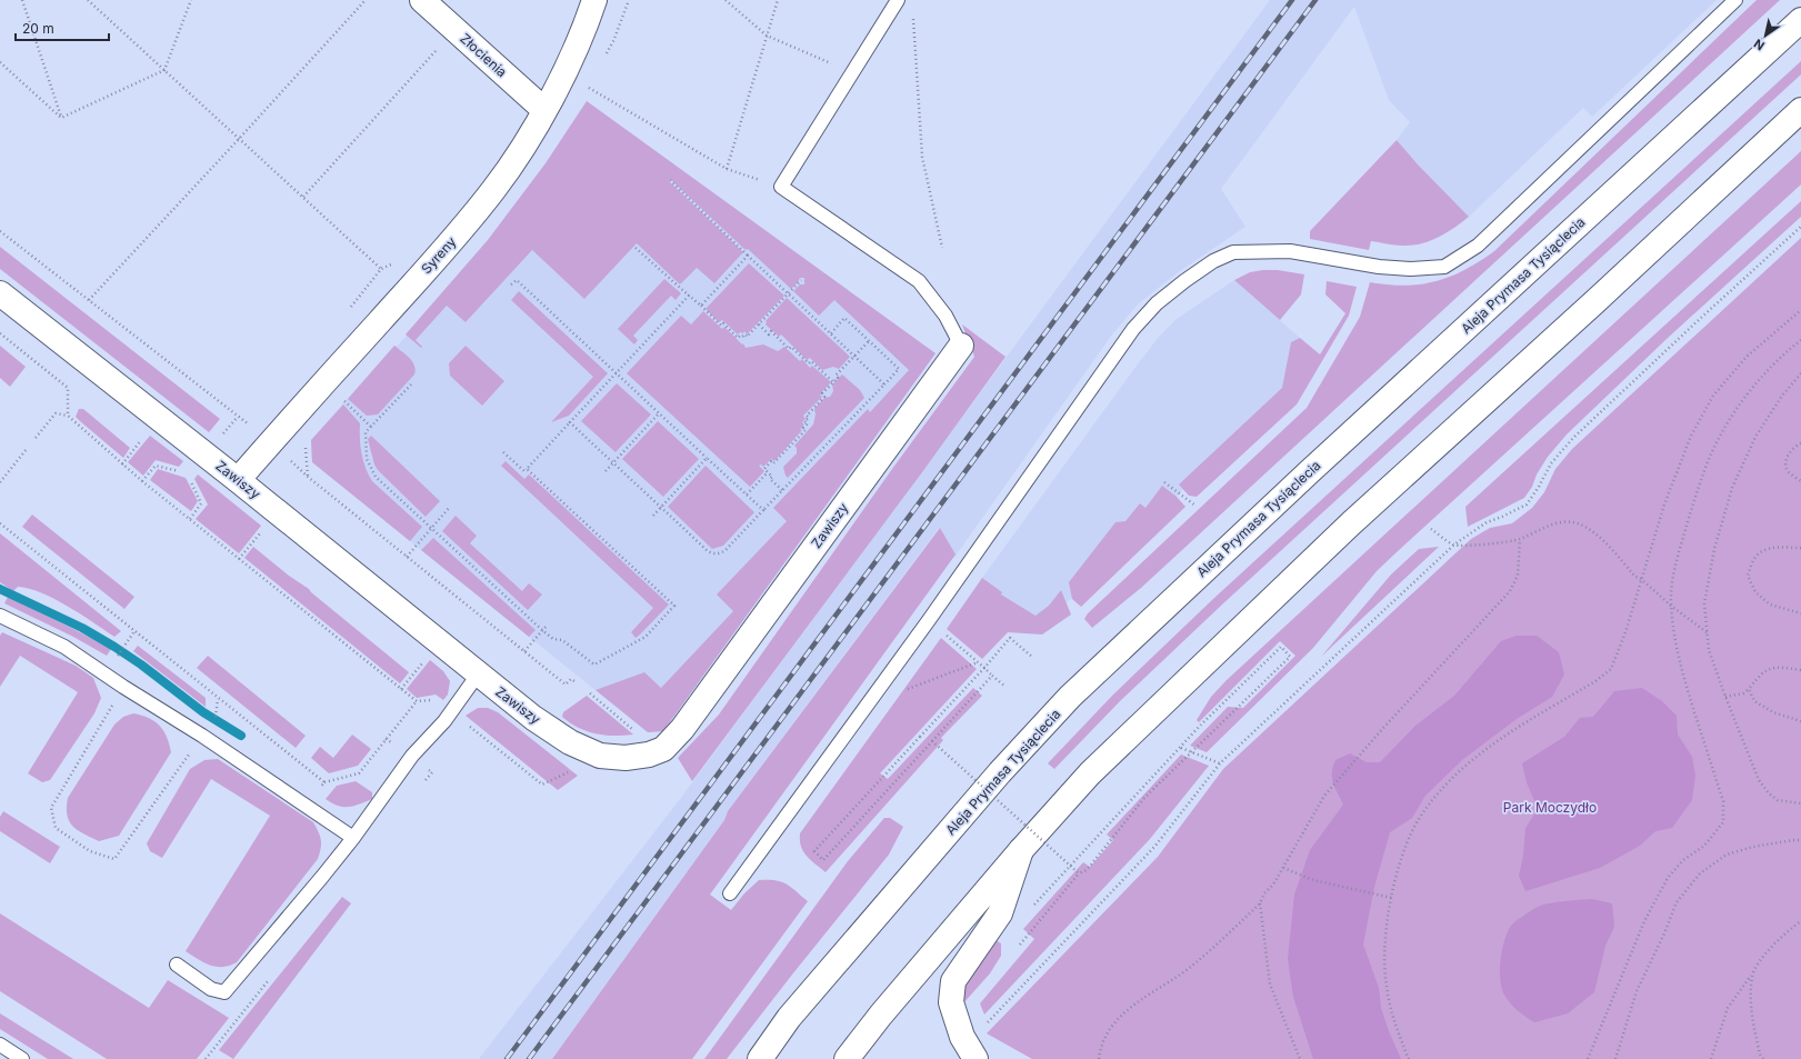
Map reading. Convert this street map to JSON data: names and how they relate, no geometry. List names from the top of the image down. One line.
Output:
{"streets":{"main road":["Złocienia","Syreny","Aleja Prymasa Tysiąclecia","Zawiszy"]},"crossings":[["Złocienia","Syreny"],["Syreny","Zawiszy"]],"parks":["Park Moczydło"],"scale_bar":"20 m","north":"bottom left"}
